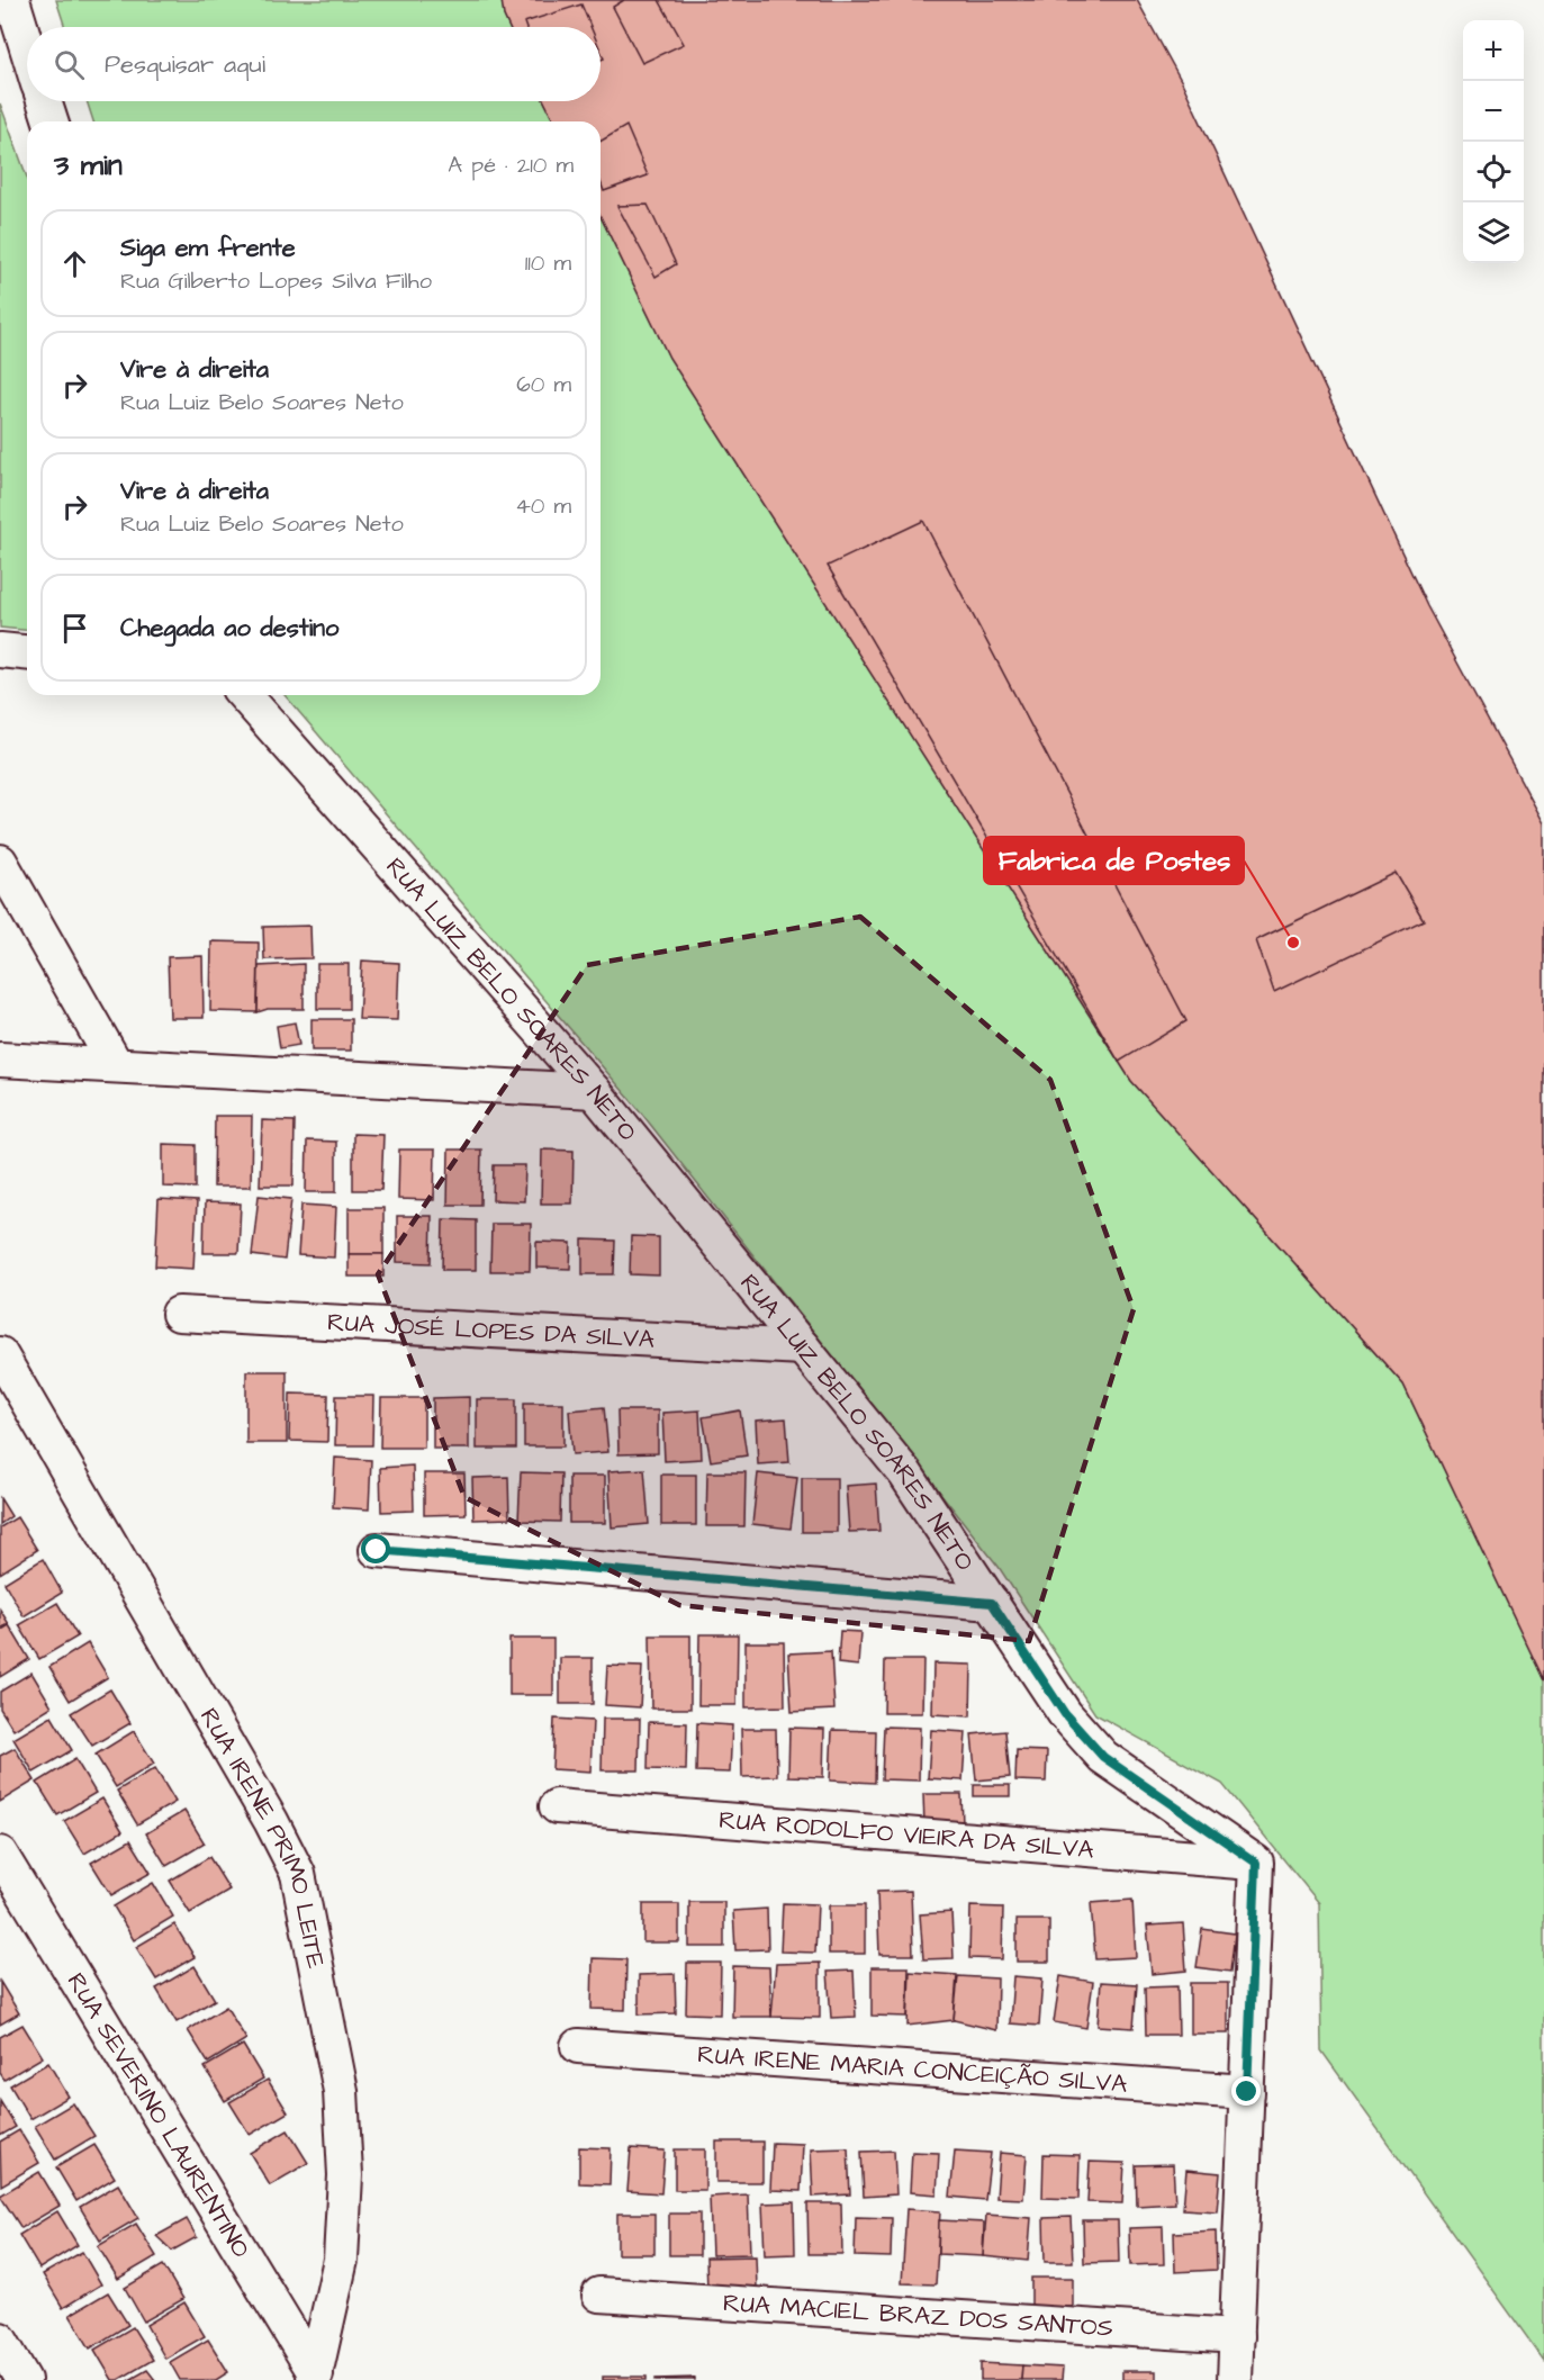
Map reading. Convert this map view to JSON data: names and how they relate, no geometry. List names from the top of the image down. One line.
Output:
{"streets":{"street":["RUA LUIZ BELO SOARES NETO","RUA JOSÉ LOPES DA SILVA","RUA RODOLFO VIEIRA DA SILVA","RUA IRENE PRIMO LEITE","RUA IRENE MARIA CONCEIÇÃO SILVA","RUA SEVERINO LAURENTINO","RUA MACIEL BRAZ DOS SANTOS"]},"crossings":[["RUA LUIZ BELO SOARES NETO","RUA JOSÉ LOPES DA SILVA"],["RUA LUIZ BELO SOARES NETO","RUA RODOLFO VIEIRA DA SILVA"],["RUA IRENE PRIMO LEITE","RUA SEVERINO LAURENTINO"]],"places":["Fabrica de Postes"],"page":{"map_buttons":["+","−"],"search":"Pesquisar aqui","heading":["3 min","A pé · 210 m"],"list":[["Siga em frente","Rua Gilberto Lopes Silva Filho","110 m"],["Vire à direita","Rua Luiz Belo Soares Neto","60 m"],["Vire à direita","Rua Luiz Belo Soares Neto","40 m"],"Chegada ao destino"]}}
